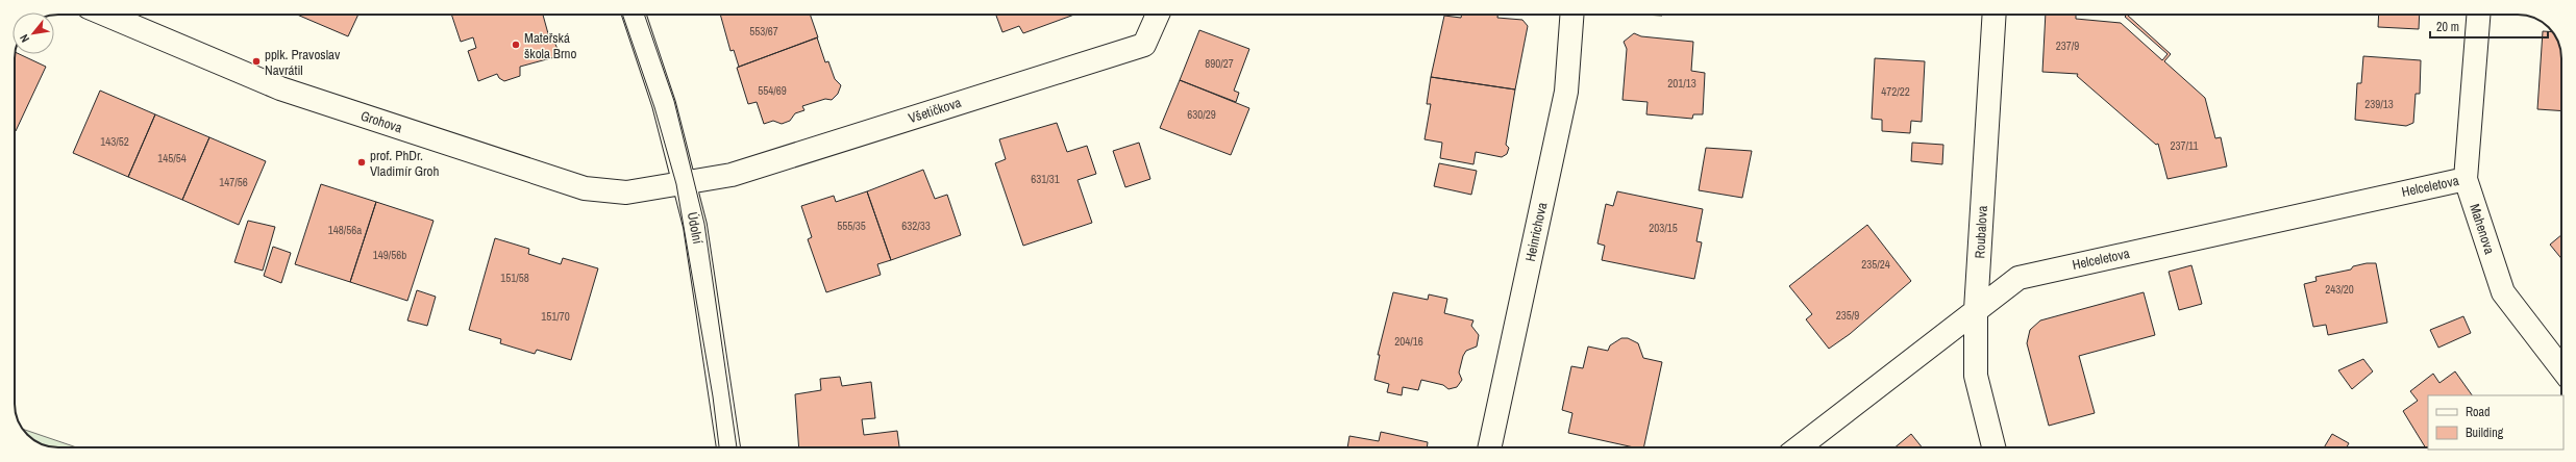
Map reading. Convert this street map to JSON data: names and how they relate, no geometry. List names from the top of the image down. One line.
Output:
{"streets":{"street":["Všetičkova","Grohova","Helceletova","Údolní","Mahenova","Heinrichova","Roubalova"]},"crossings":[["Všetičkova","Grohova"],["Všetičkova","Údolní"],["Grohova","Údolní"],["Helceletova","Mahenova"],["Helceletova","Roubalova"]],"places":["Mateřská škola Brno","pplk. Pravoslav Navrátil","prof. PhDr. Vladimír Groh"],"house_numbers":["553/67","237/9","890/27","201/13","554/69","472/22","239/13","630/29","143/52","237/11","145/54","631/31","147/56","555/35","632/33","203/15","148/56a","149/56b","235/24","151/58","243/20","235/9","151/70","204/16"],"legend":["Road","Building"],"scale_bar":"20 m","north":"bottom left"}
